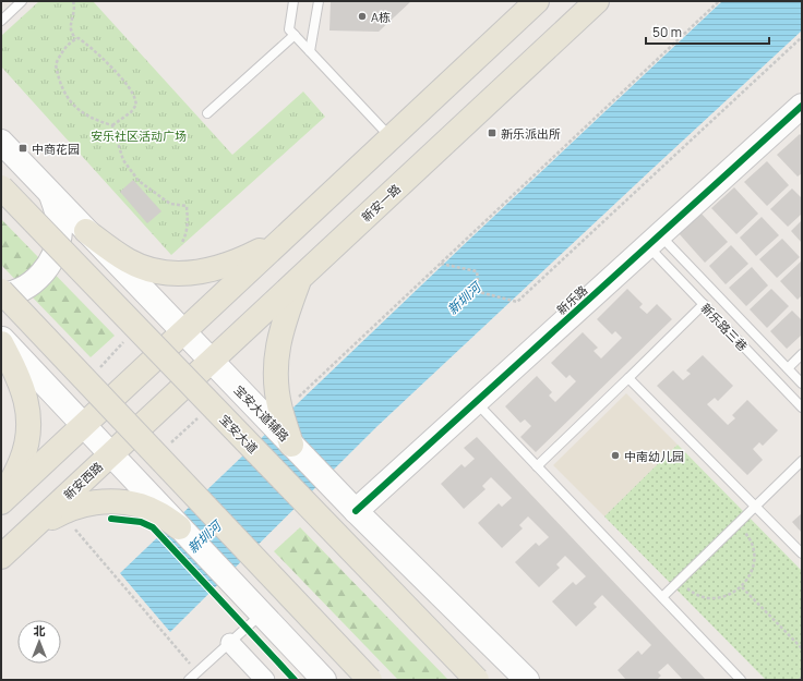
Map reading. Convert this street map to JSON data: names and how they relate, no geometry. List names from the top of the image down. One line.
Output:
{"streets":{"main road":["新安一路","新乐路","宝安大道辅路","宝安大道","新安西路"],"lane":["新乐路三巷"]},"crossings":[["新安一路","宝安大道辅路"],["新安一路","新安西路"],["新乐路","新乐路三巷"],["新乐路","宝安大道辅路"]],"water":["新圳河"],"parks":["安乐社区活动广场"],"places":{"other":["A栋","中南幼儿园"],"transit":["新乐派出所","中商花园"]},"scale_bar":"50 m","north":"top"}
